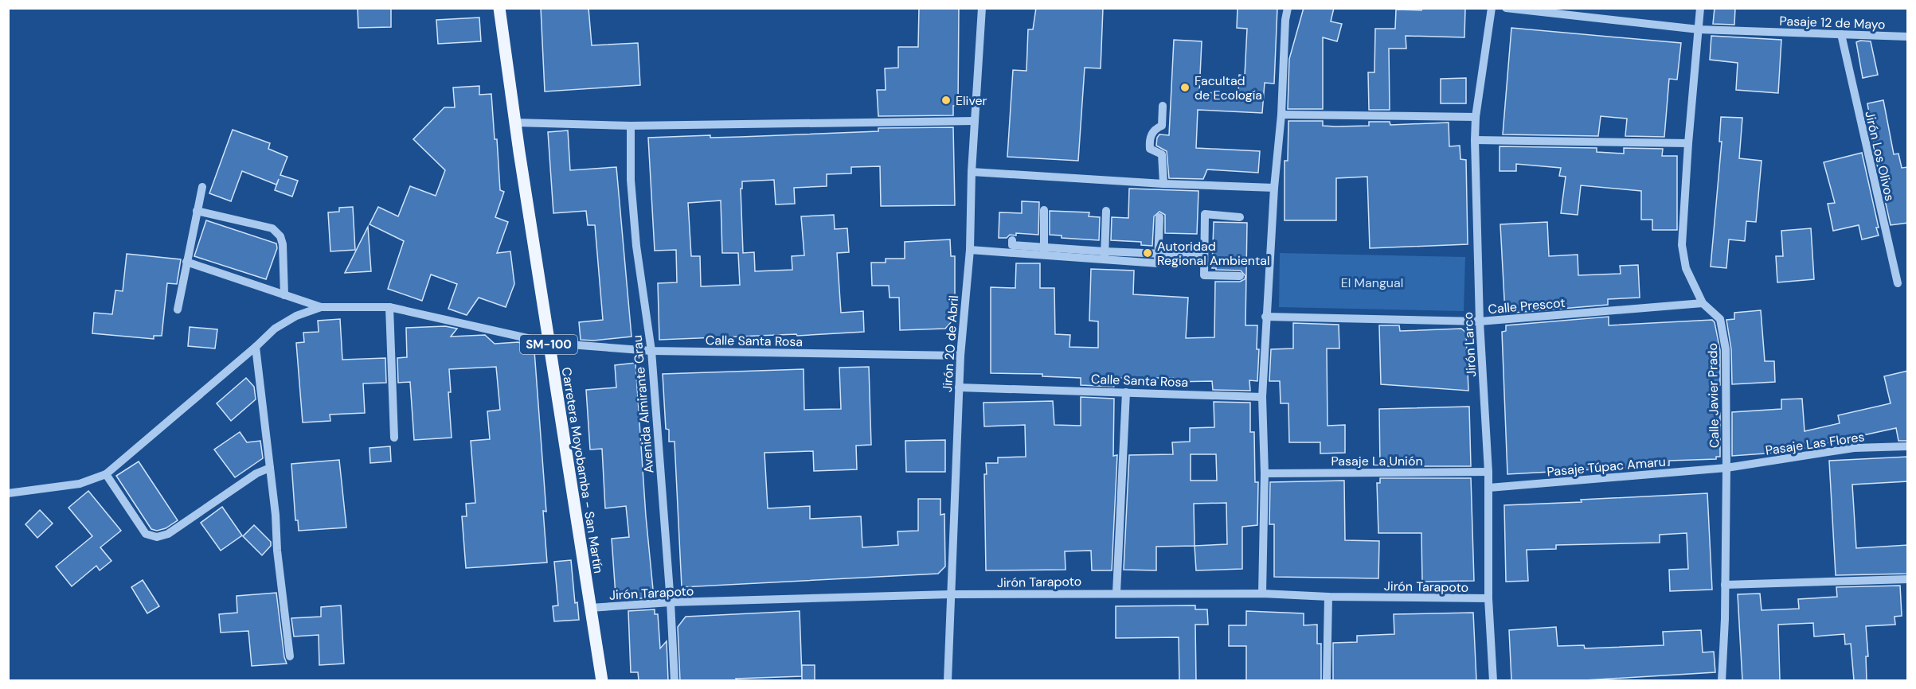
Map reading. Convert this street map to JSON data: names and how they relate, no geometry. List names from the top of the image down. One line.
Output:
{"streets":{"main road":["SM-100","Carretera Moyobamba - San Martín"],"street":["Pasaje 12 de Mayo","Jirón Los Olivos","Calle Prescot","Calle Santa Rosa","Jirón 20 de Abril","Jirón Larco","Calle Javier Prado","Avenida Almirante Grau","Pasaje Las Flores","Pasaje La Unión","Pasaje Túpac Amaru","Jirón Tarapoto"]},"crossings":[["Pasaje 12 de Mayo","Jirón Los Olivos"],["Pasaje 12 de Mayo","Calle Javier Prado"],["Calle Prescot","Jirón Larco"],["Calle Prescot","Calle Javier Prado"],["Calle Santa Rosa","Jirón 20 de Abril"],["Calle Santa Rosa","Avenida Almirante Grau"],["Calle Santa Rosa","Carretera Moyobamba - San Martín"],["Jirón 20 de Abril","Jirón Tarapoto"],["Jirón Larco","Pasaje La Unión"],["Jirón Larco","Pasaje Túpac Amaru"],["Jirón Larco","Jirón Tarapoto"],["Calle Javier Prado","Pasaje Las Flores"],["Calle Javier Prado","Pasaje Túpac Amaru"],["Avenida Almirante Grau","Jirón Tarapoto"],["Pasaje Las Flores","Pasaje Túpac Amaru"],["Carretera Moyobamba - San Martín","Jirón Tarapoto"]],"parks":["El Mangual"],"places":["Facultad de Ecología","Eliver","Autoridad Regional Ambiental"]}
